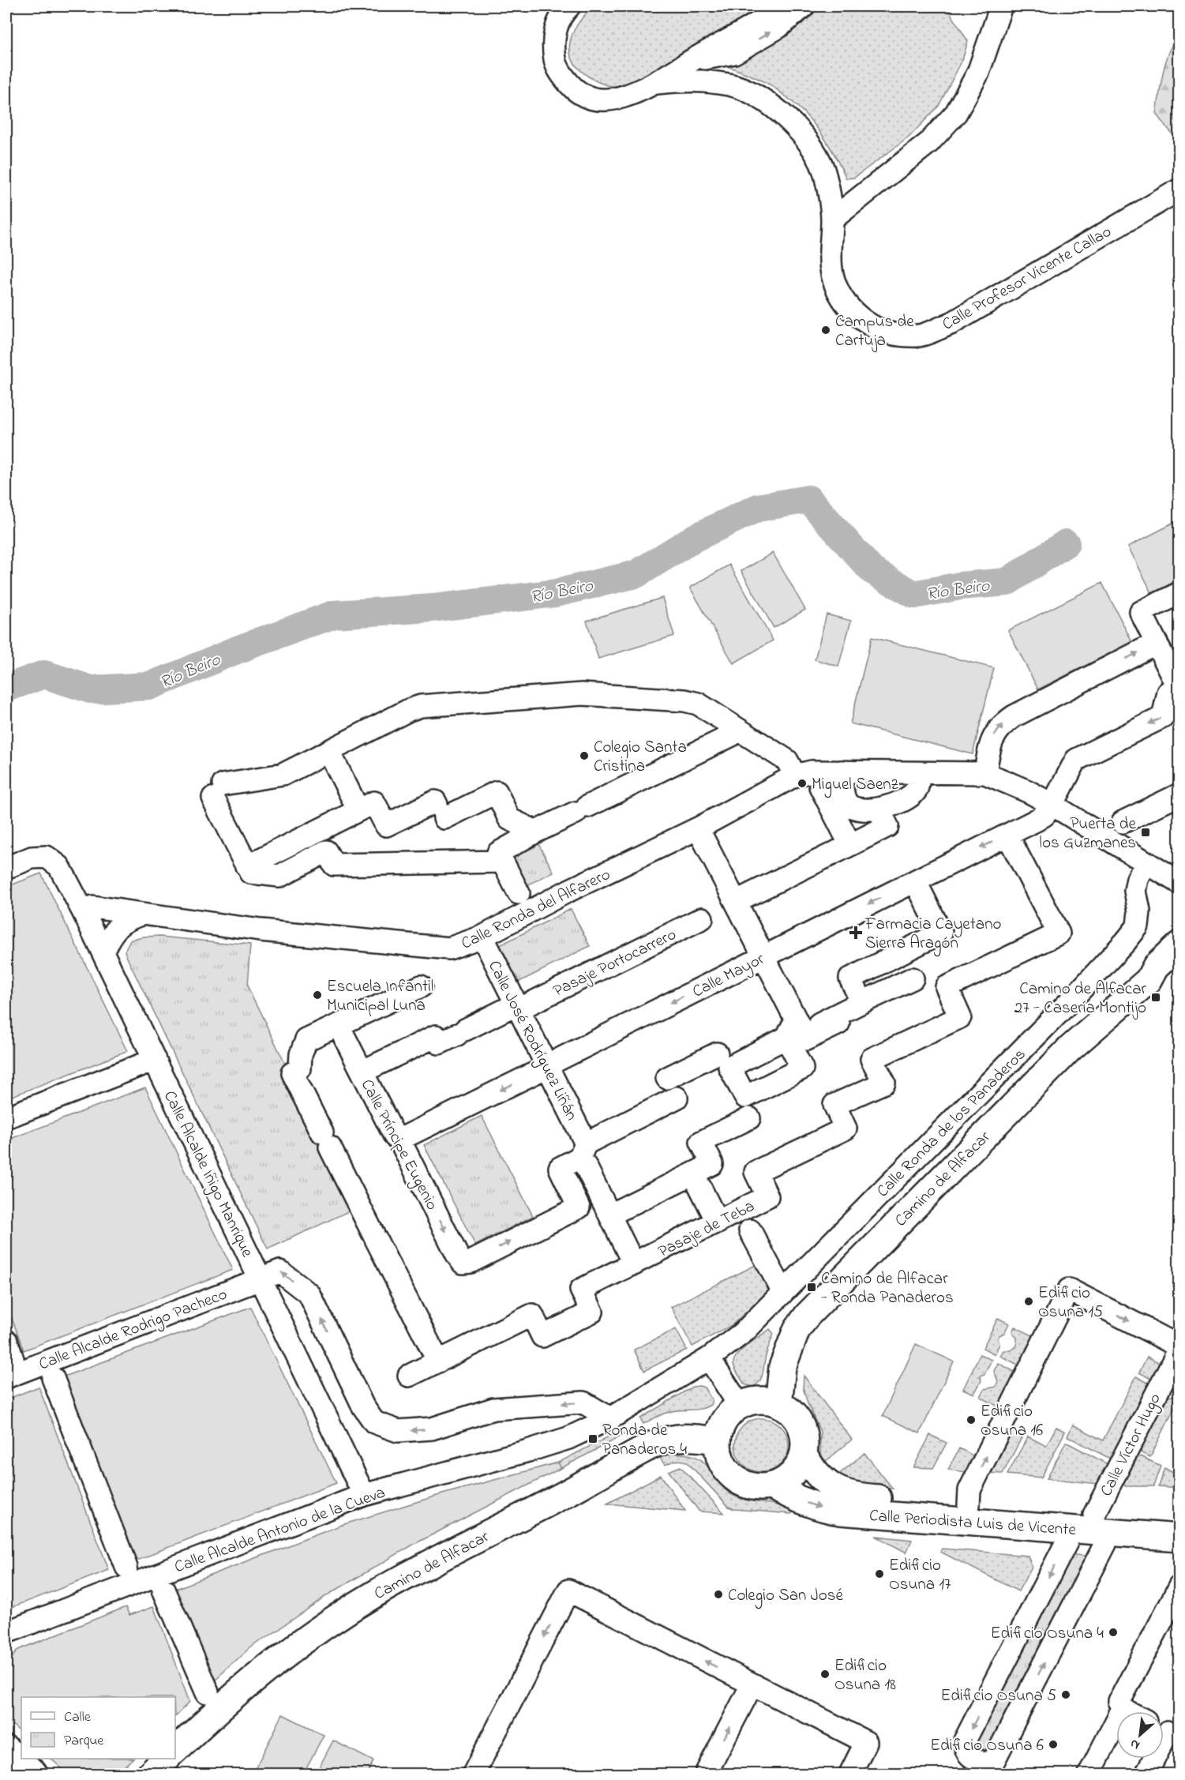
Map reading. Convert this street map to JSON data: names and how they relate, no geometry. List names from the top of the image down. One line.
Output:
{"streets":{"main road":["Camino de Alfacar","Calle Periodista Luis de Vicente"],"street":["Calle Profesor Vicente Callao","Calle Ronda del Alfarero","Pasaje Portocarrero","Calle Mayor","Calle José Rodríguez Liñán","Calle Ronda de los Panaderos","Calle Príncipe Eugenio","Calle Alcalde Iñigo Manrique","Pasaje de Teba","Calle Alcalde Rodrigo Pacheco","Calle Víctor Hugo","Calle Alcalde Antonio de la Cueva"]},"crossings":[["Calle Ronda del Alfarero","Calle José Rodríguez Liñán"],["Calle Ronda del Alfarero","Calle Alcalde Iñigo Manrique"],["Calle Mayor","Calle José Rodríguez Liñán"],["Calle Mayor","Calle Príncipe Eugenio"],["Calle José Rodríguez Liñán","Calle Príncipe Eugenio"],["Calle Ronda de los Panaderos","Calle Alcalde Antonio de la Cueva"],["Calle Alcalde Iñigo Manrique","Calle Alcalde Rodrigo Pacheco"],["Calle Alcalde Iñigo Manrique","Calle Alcalde Antonio de la Cueva"],["Camino de Alfacar","Calle Periodista Luis de Vicente"],["Calle Víctor Hugo","Calle Periodista Luis de Vicente"]],"water":["Río Beiro"],"places":{"other":["Campus de Cartuja","Colegio Santa Cristina","Miguel Saenz","Escuela Infantil Municipal Luna","Edificio Osuna 15","Edificio Osuna 16","Edificio Osuna 17","Colegio San José","Edificio Osuna 4","Edificio Osuna 18","Edificio Osuna 5","Edificio Osuna 6"],"transit":["Puerta de los Guzmanes","Camino de Alfacar 27 - Casería Montijo","Camino de Alfacar - Ronda Panaderos","Ronda de Panaderos 4"],"health":["Farmacia Cayetano Sierra Aragón"]},"legend":["Calle","Parque"],"north":"bottom left"}
